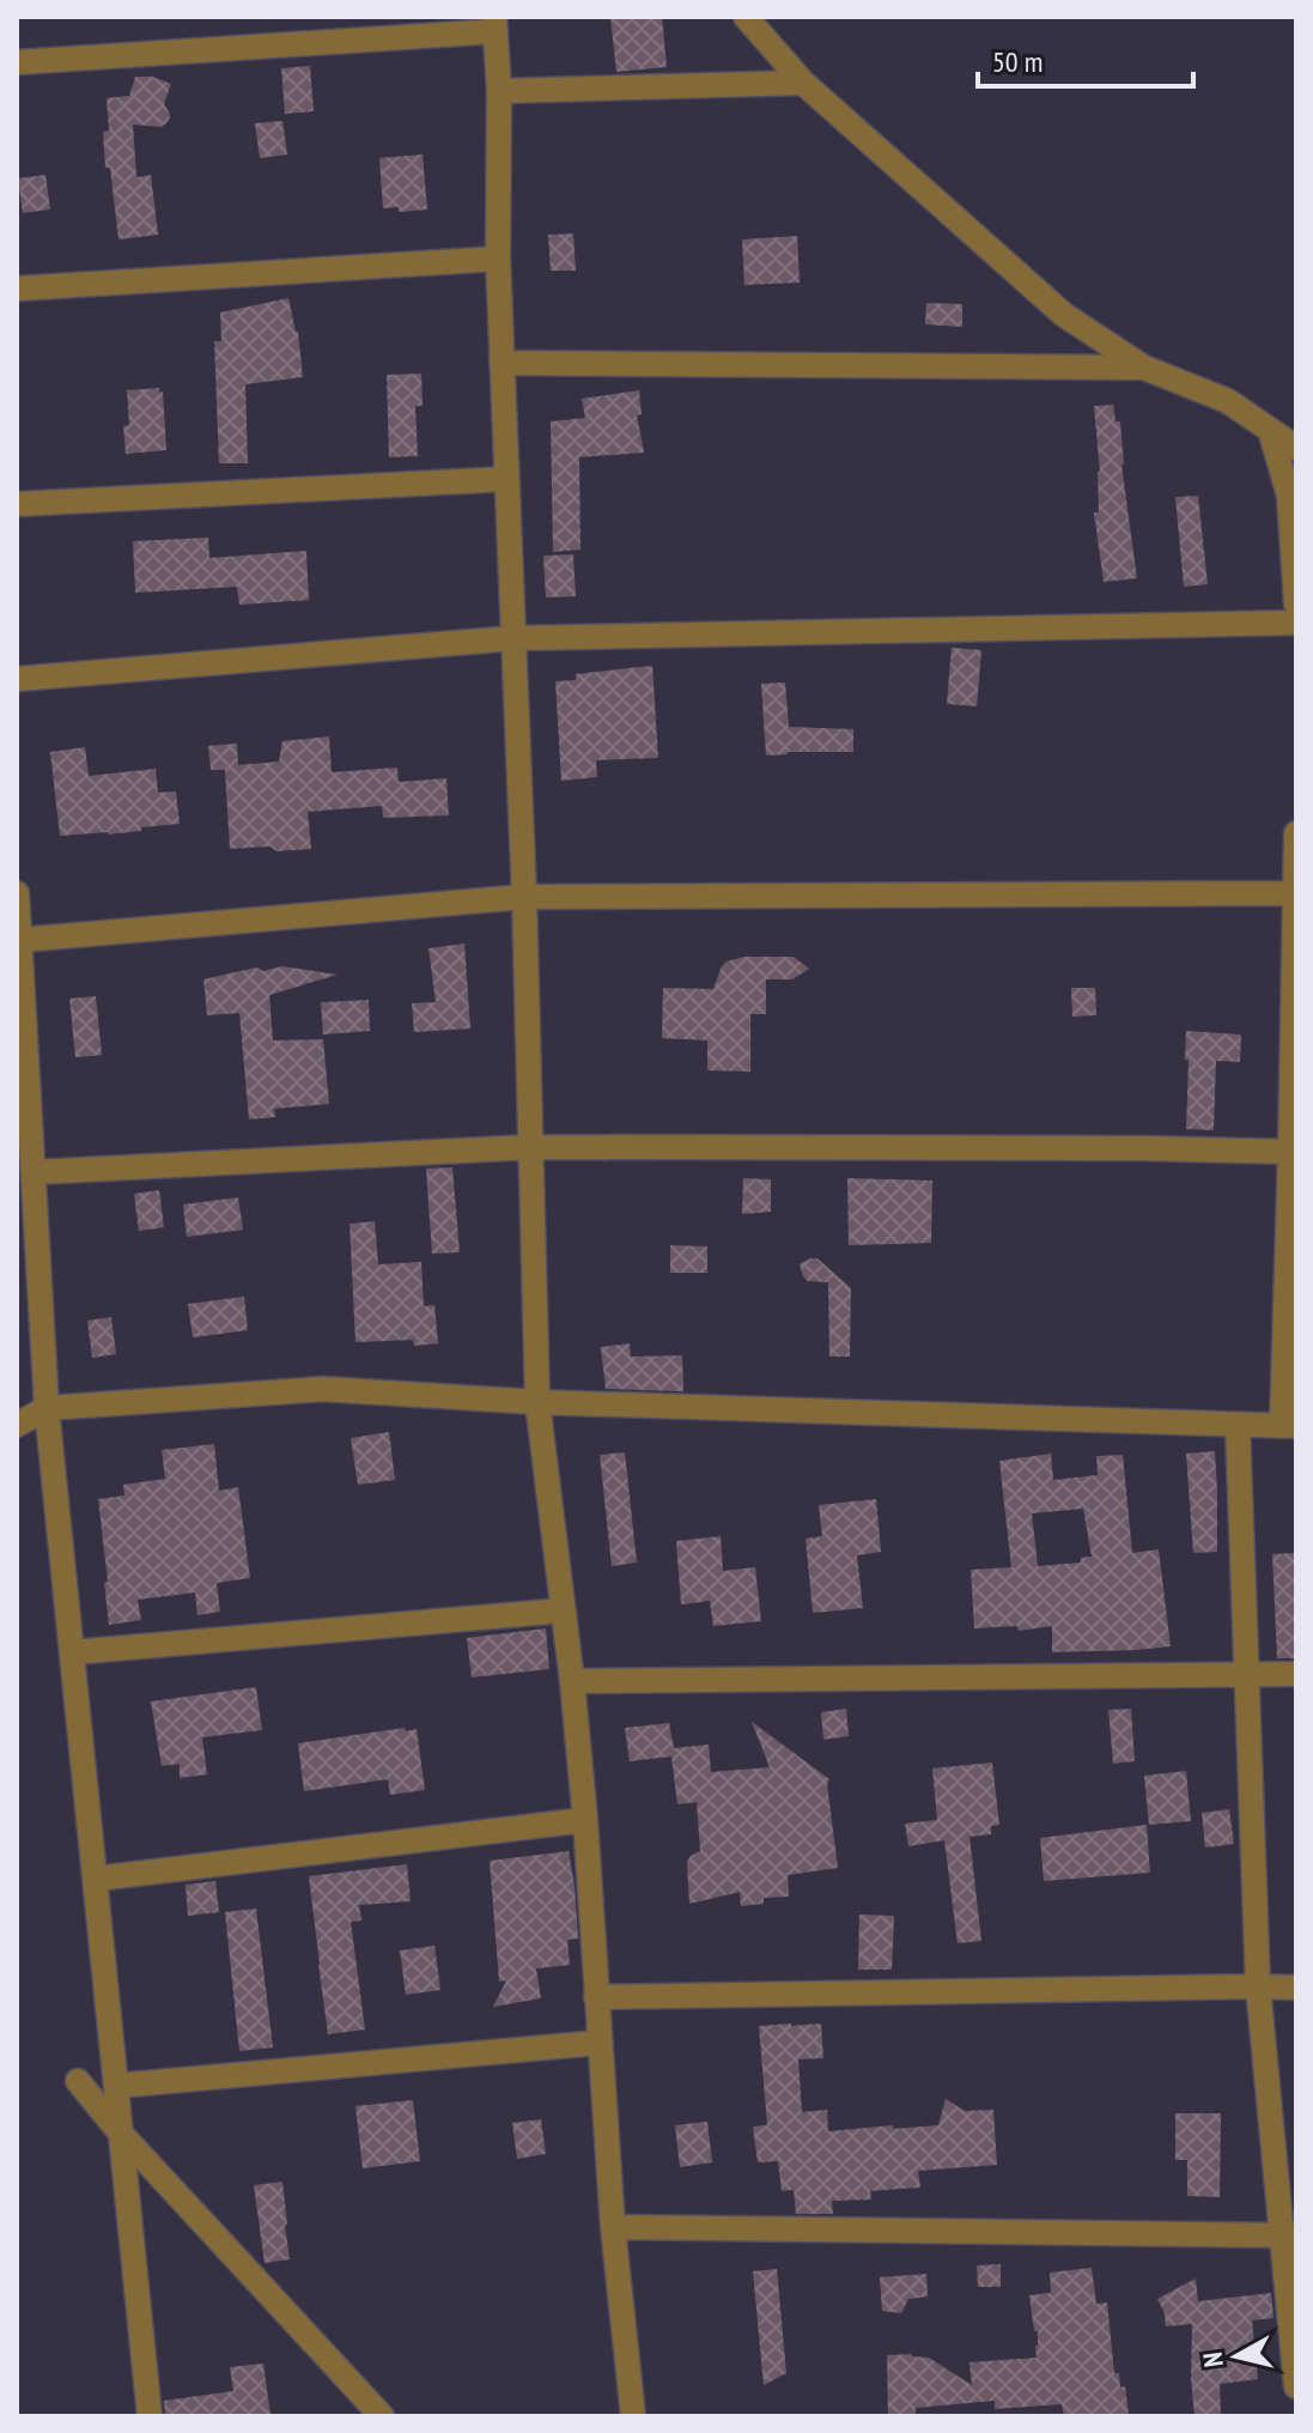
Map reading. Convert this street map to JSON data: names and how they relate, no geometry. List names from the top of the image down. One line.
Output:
{"scale_bar":"50 m","north":"left"}
